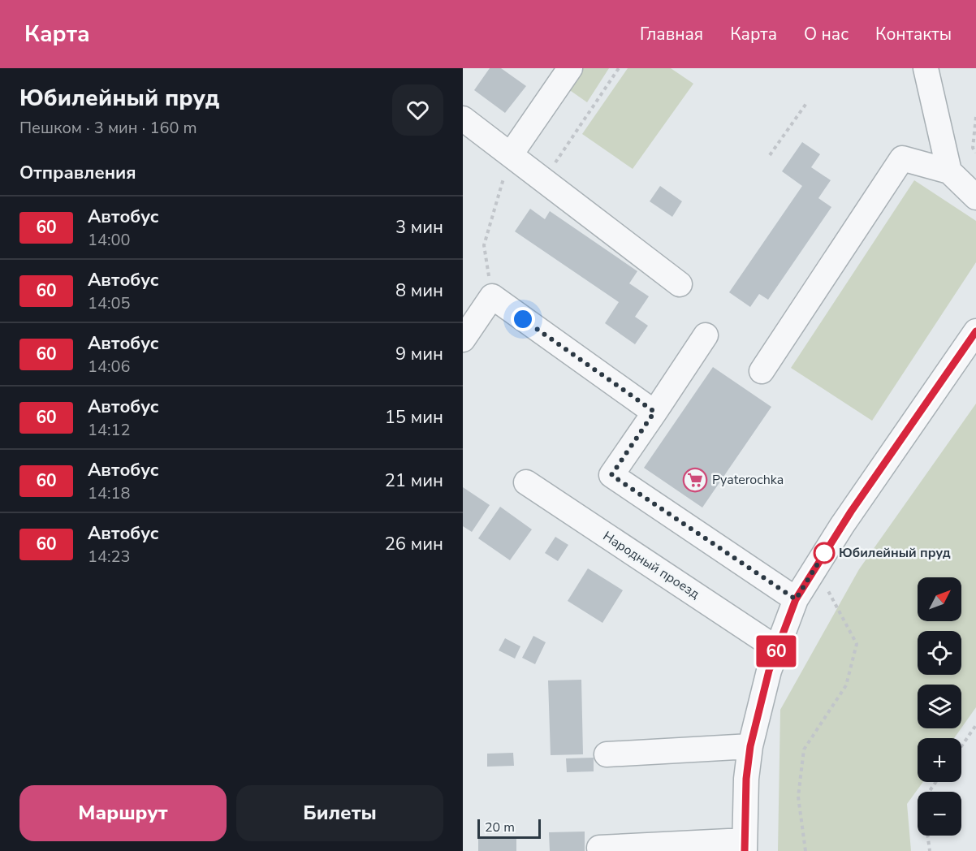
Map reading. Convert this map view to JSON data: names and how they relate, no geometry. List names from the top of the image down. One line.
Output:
{"streets":{"street":["Народный проезд"]},"places":{"supermarket":["Pyaterochka"],"other":["Юбилейный пруд"]},"lines":["bus line 60"],"scale_bar":"20 m","north":"top right","page":{"header":"Карта","nav":["Главная","Карта","О нас","Контакты"],"heading":[["Юбилейный пруд","Пешком · 3 мин · 160 m"],"Отправления"],"on_map":"60","list":[{"mark":"60","name":"Автобус","note":"14:00","value":"3 мин"},{"mark":"60","name":"Автобус","note":"14:05","value":"8 мин"},{"mark":"60","name":"Автобус","note":"14:06","value":"9 мин"},{"mark":"60","name":"Автобус","note":"14:12","value":"15 мин"},{"mark":"60","name":"Автобус","note":"14:18","value":"21 мин"},{"mark":"60","name":"Автобус","note":"14:23","value":"26 мин"}],"map_buttons":["+","−"],"buttons":["Маршрут","Билеты"],"scale":"20 m"}}
